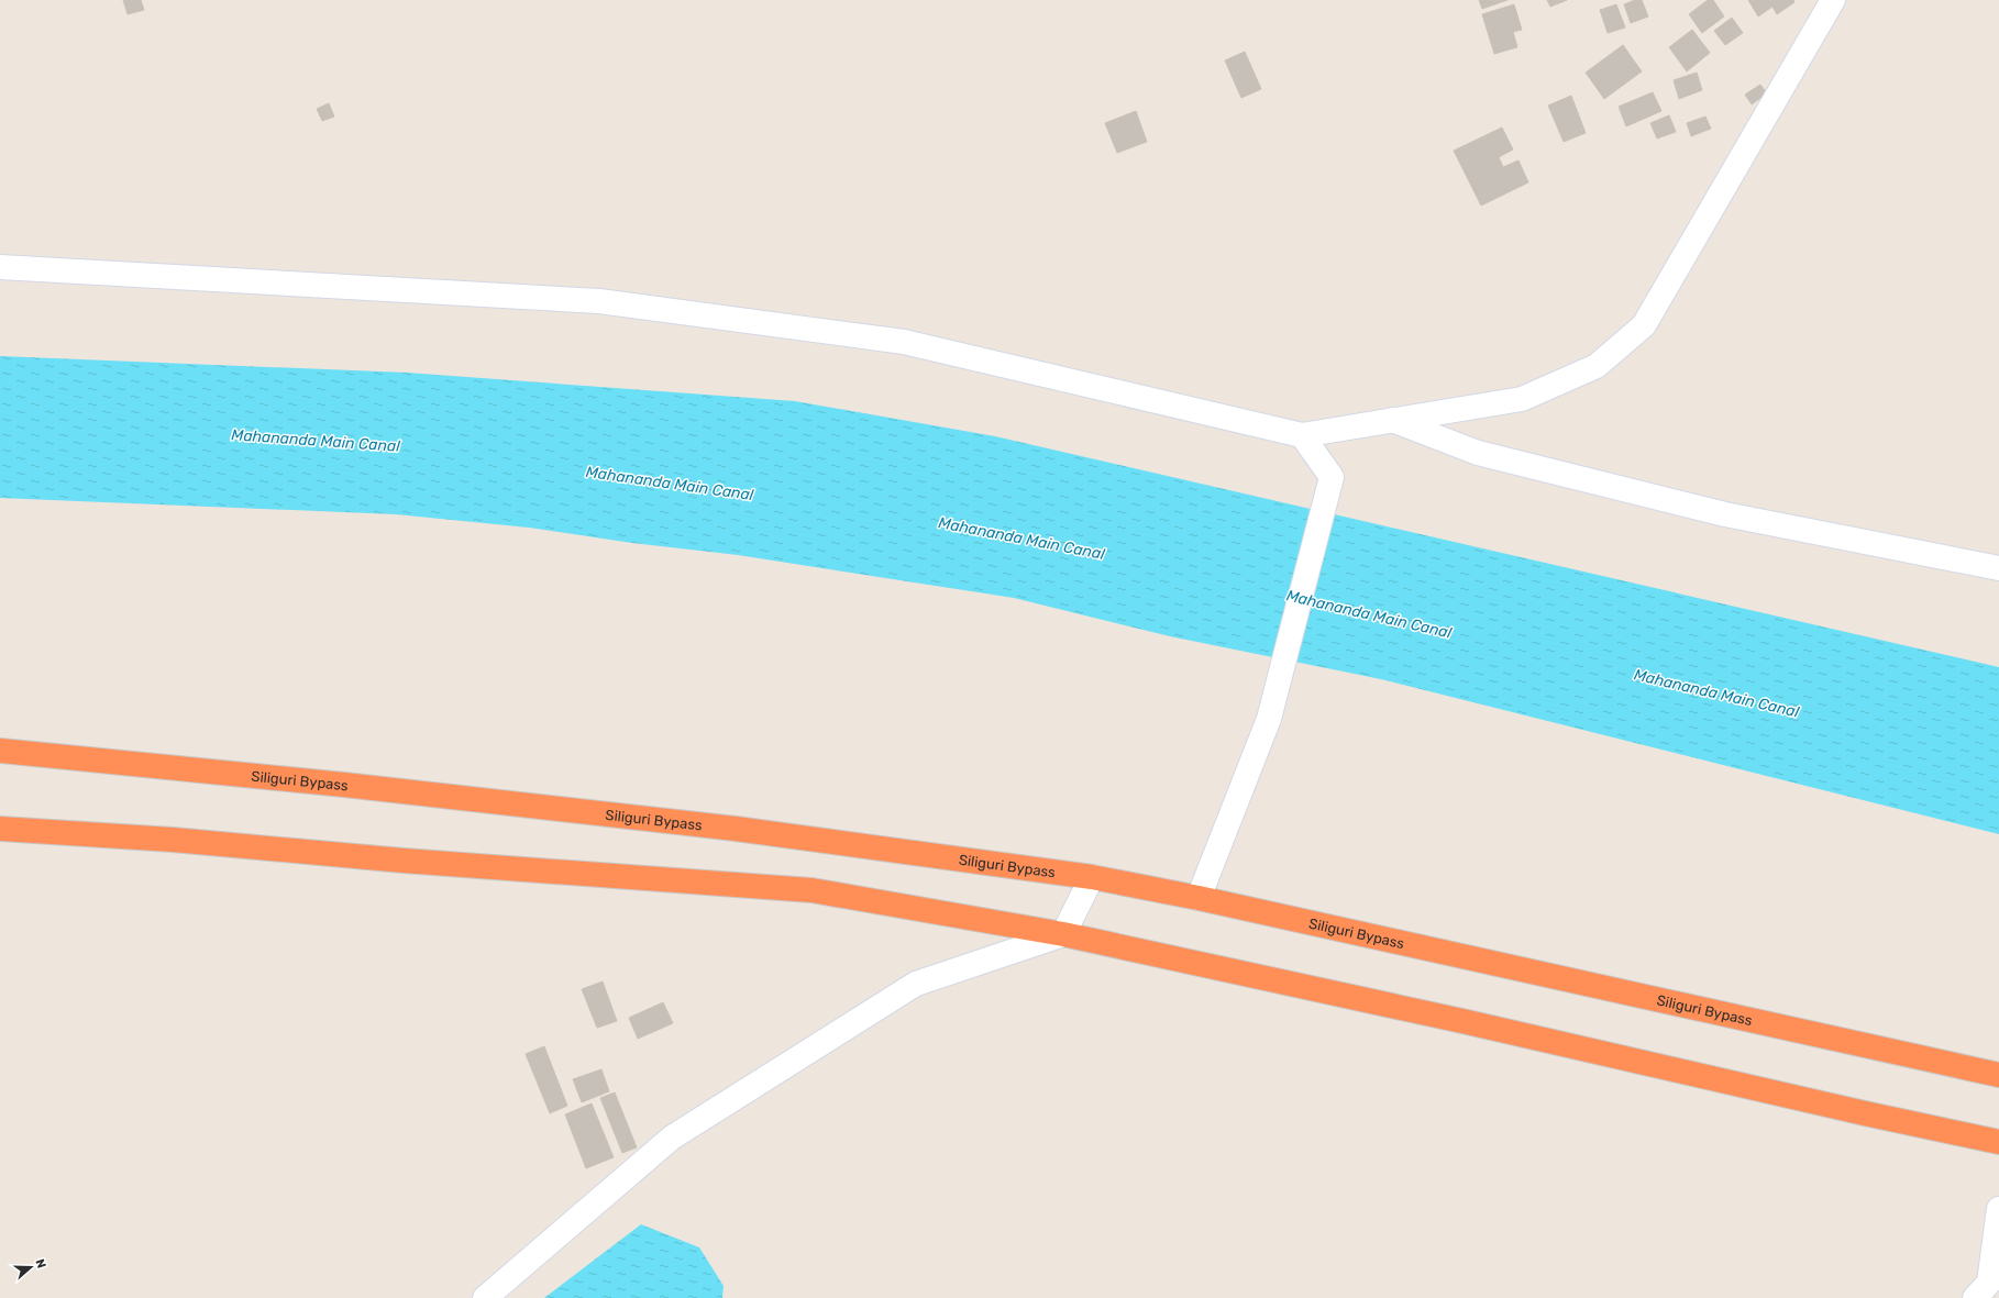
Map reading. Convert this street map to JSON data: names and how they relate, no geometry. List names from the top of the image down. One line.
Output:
{"streets":{"highway":["Siliguri Bypass"]},"water":["Mahananda Main Canal"],"north":"right"}
